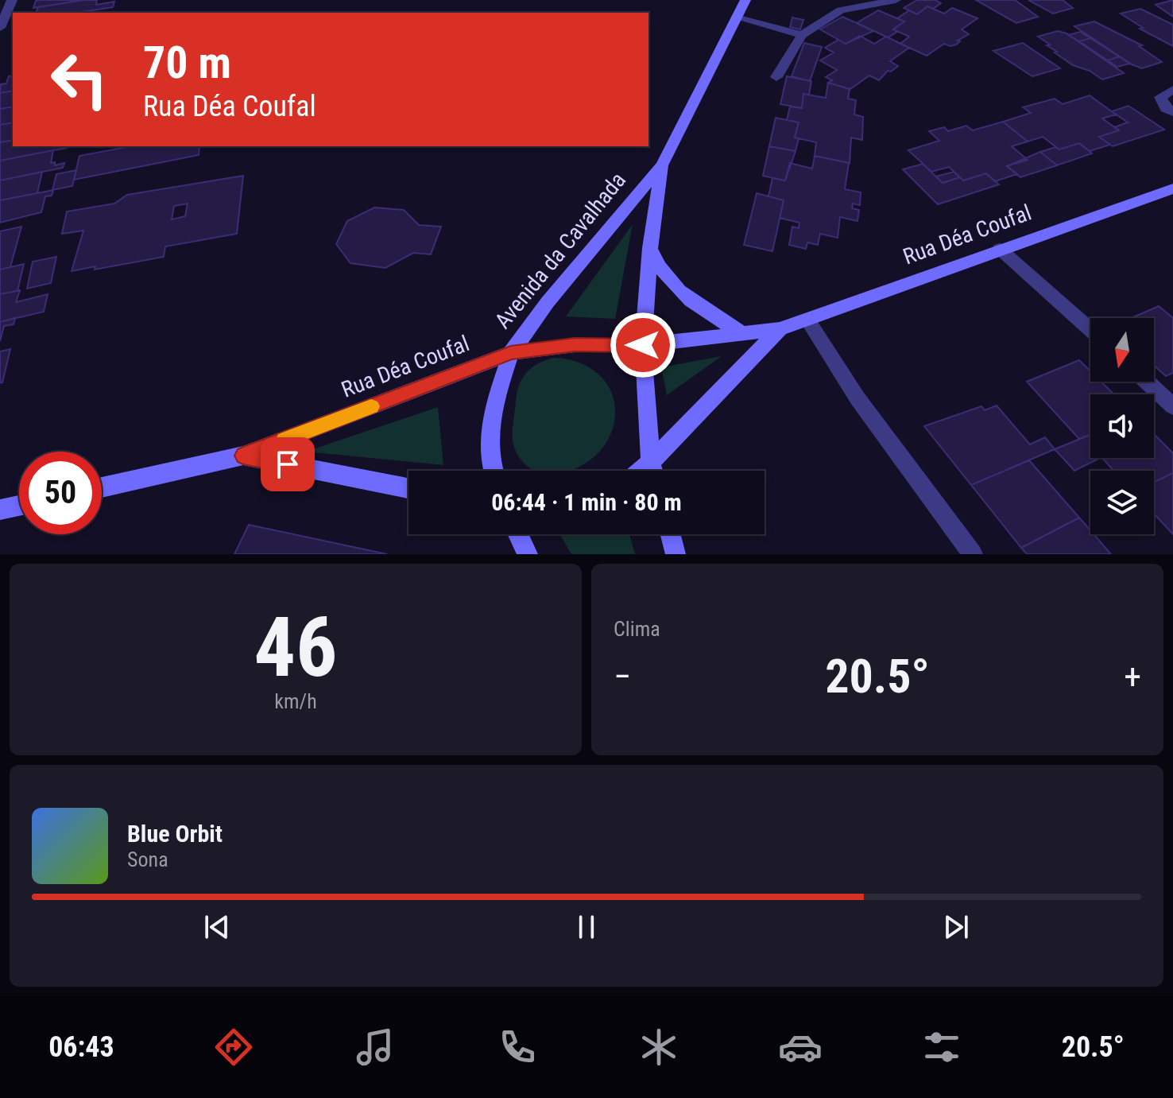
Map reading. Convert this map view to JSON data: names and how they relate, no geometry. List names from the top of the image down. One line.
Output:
{"streets":{"main road":["Rua Déa Coufal","Avenida da Cavalhada"]},"crossings":[["Rua Déa Coufal","Avenida da Cavalhada"]],"north":"bottom","page":{"turn":["70 m","Rua Déa Coufal"],"limit":"50","trip":"06:44 · 1 min · 80 m","tile":[["46","km/h"],"Clima"],"heat":["−","20.5°","+"],"song":["Blue Orbit","Sona"],"tabs":["06:43","20.5°"]}}
